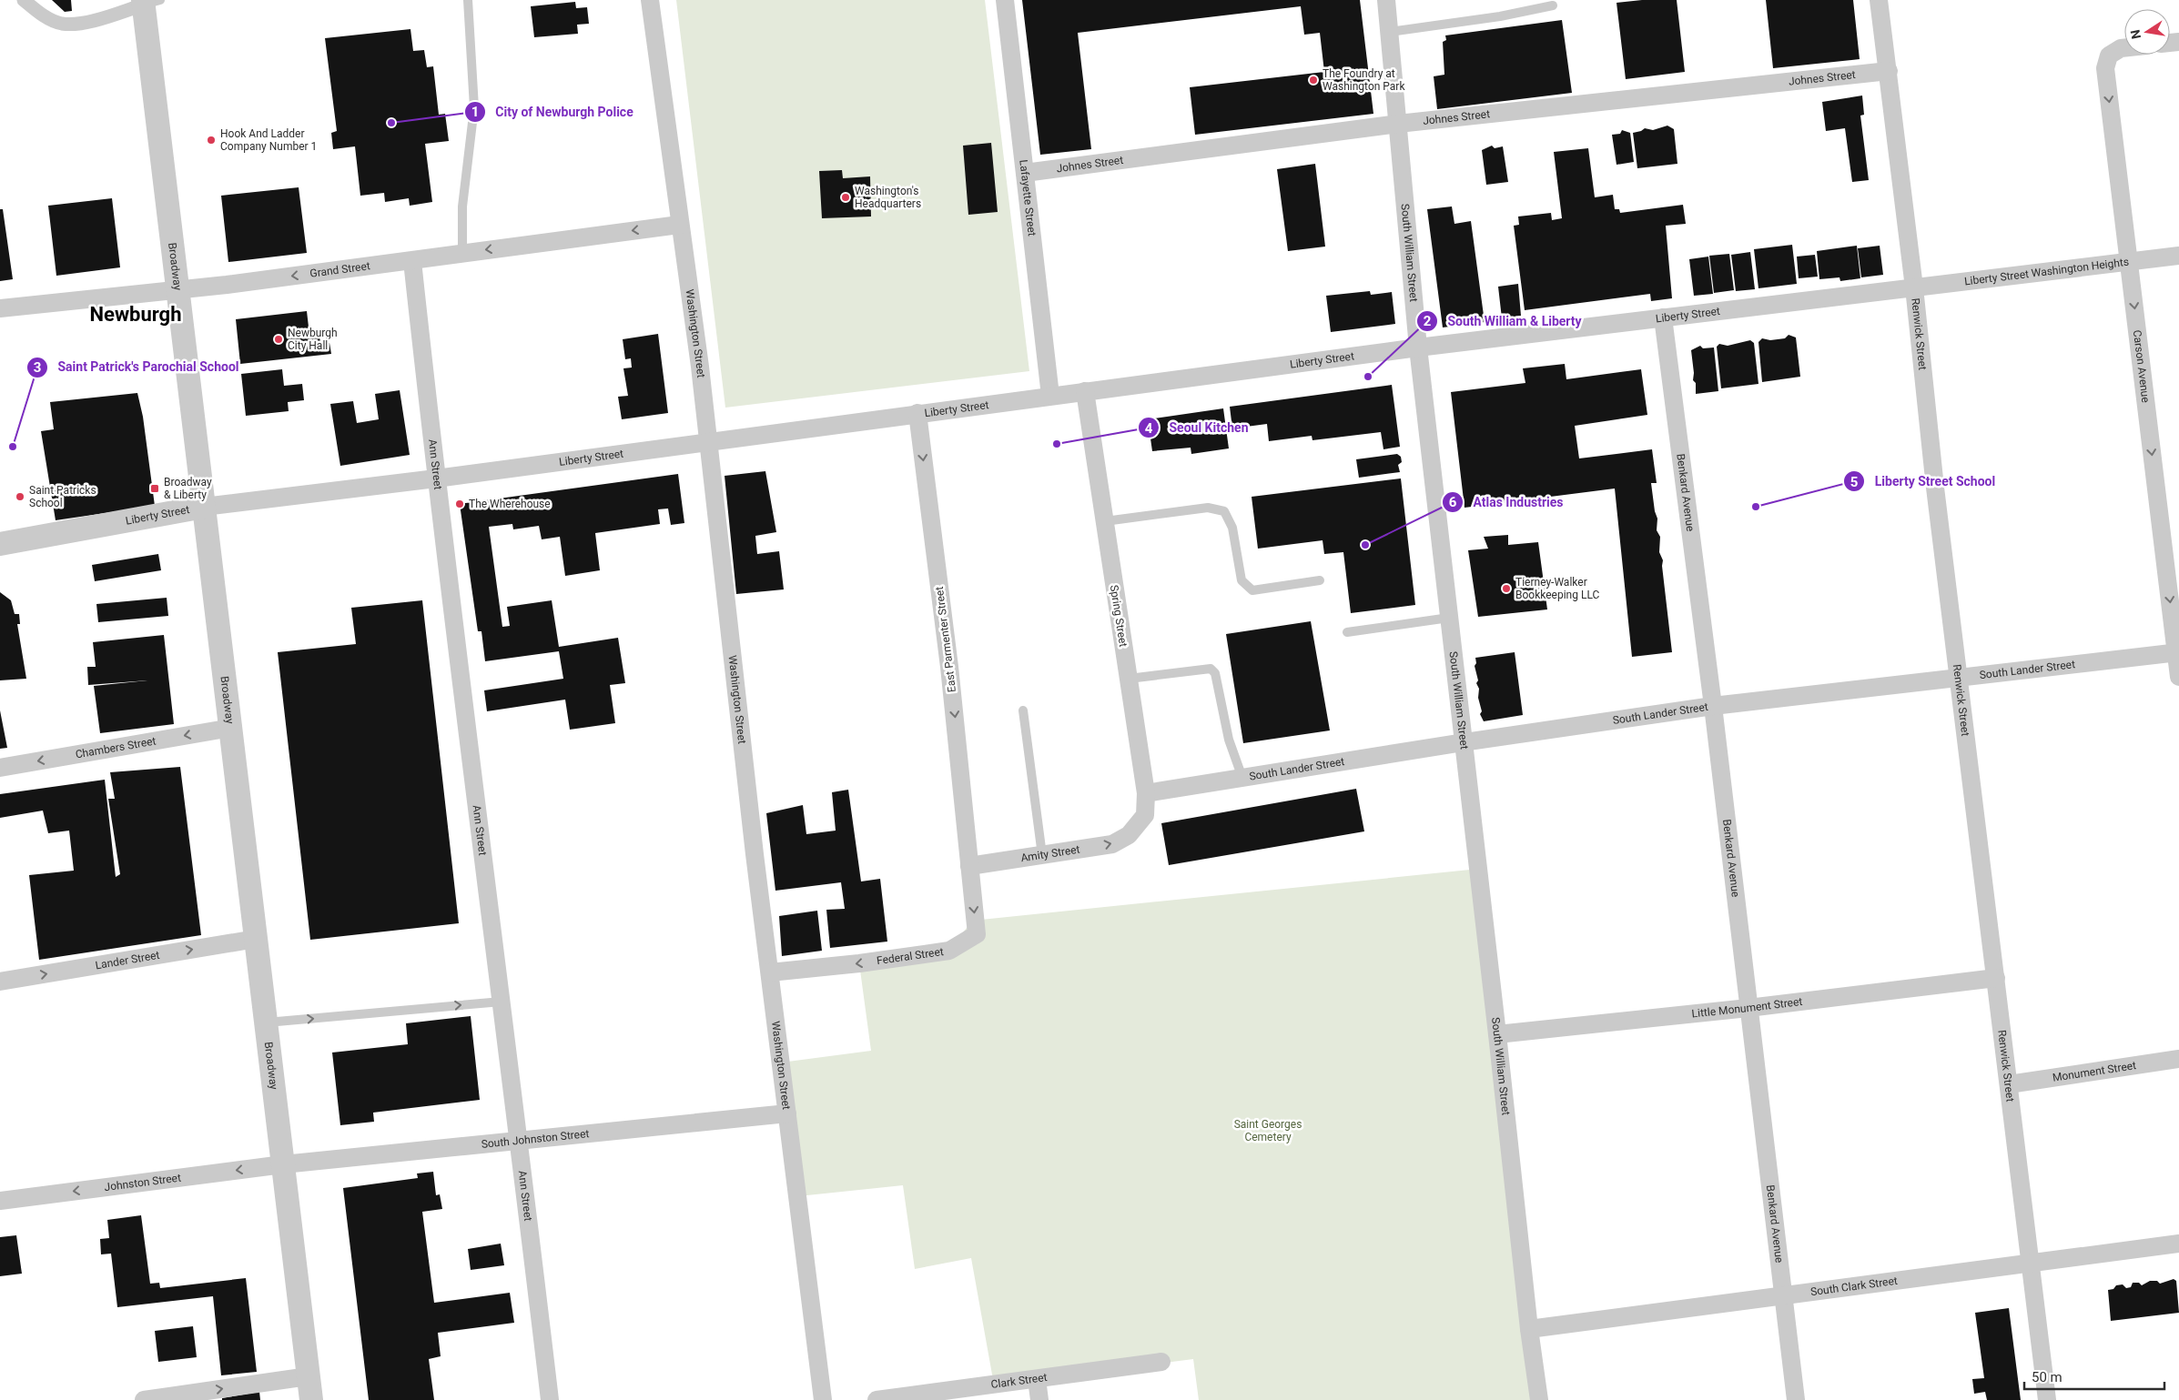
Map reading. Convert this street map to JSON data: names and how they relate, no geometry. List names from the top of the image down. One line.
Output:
{"streets":{"street":["Johnes Street","Lafayette Street","South William Street","Broadway","Grand Street","Liberty Street Washington Heights","Liberty Street","Washington Street","Renwick Street","Carson Avenue","Ann Street","Benkard Avenue","Spring Street","East Parmenter Street","South Lander Street","Chambers Street","Amity Street","Federal Street","Lander Street","Little Monument Street","Monument Street","South Johnston Street","Johnston Street","South Clark Street","Clark Street"]},"crossings":[["Johnes Street","Lafayette Street"],["Johnes Street","South William Street"],["Johnes Street","Renwick Street"],["Lafayette Street","Liberty Street"],["South William Street","Liberty Street"],["South William Street","South Lander Street"],["South William Street","Little Monument Street"],["South William Street","South Clark Street"],["Broadway","Grand Street"],["Broadway","Liberty Street"],["Broadway","Chambers Street"],["Broadway","Lander Street"],["Broadway","South Johnston Street"],["Broadway","Johnston Street"],["Grand Street","Washington Street"],["Grand Street","Ann Street"],["Liberty Street Washington Heights","Liberty Street"],["Liberty Street Washington Heights","Renwick Street"],["Liberty Street Washington Heights","Carson Avenue"],["Liberty Street","Washington Street"],["Liberty Street","Renwick Street"],["Liberty Street","Ann Street"],["Liberty Street","Benkard Avenue"],["Liberty Street","Spring Street"],["Liberty Street","East Parmenter Street"],["Washington Street","Federal Street"],["Washington Street","South Johnston Street"],["Renwick Street","South Lander Street"],["Renwick Street","Little Monument Street"],["Renwick Street","Monument Street"],["Renwick Street","South Clark Street"],["Carson Avenue","South Lander Street"],["Ann Street","South Johnston Street"],["Benkard Avenue","South Lander Street"],["Benkard Avenue","Little Monument Street"],["Benkard Avenue","South Clark Street"],["Spring Street","South Lander Street"],["Spring Street","Amity Street"],["East Parmenter Street","Amity Street"],["East Parmenter Street","Federal Street"],["Amity Street","Federal Street"],["South Johnston Street","Johnston Street"]],"one_way":["Grand Street","Carson Avenue","East Parmenter Street","Chambers Street","Amity Street","Federal Street","Lander Street","Johnston Street"],"districts":["Newburgh"],"parks":["Saint Georges Cemetery"],"places":{"other":["The Foundry at Washington Park","City of Newburgh Police","Hook And Ladder Company Number 1","Washington's Headquarters","Newburgh City Hall","South William & Liberty","Seoul Kitchen","Saint Patrick's Parochial School","Saint Patricks School","The Wherehouse","Liberty Street School","Atlas Industries","Tierney-Walker Bookkeeping LLC"],"transit":["Broadway & Liberty"]},"scale_bar":"50 m","north":"left"}
